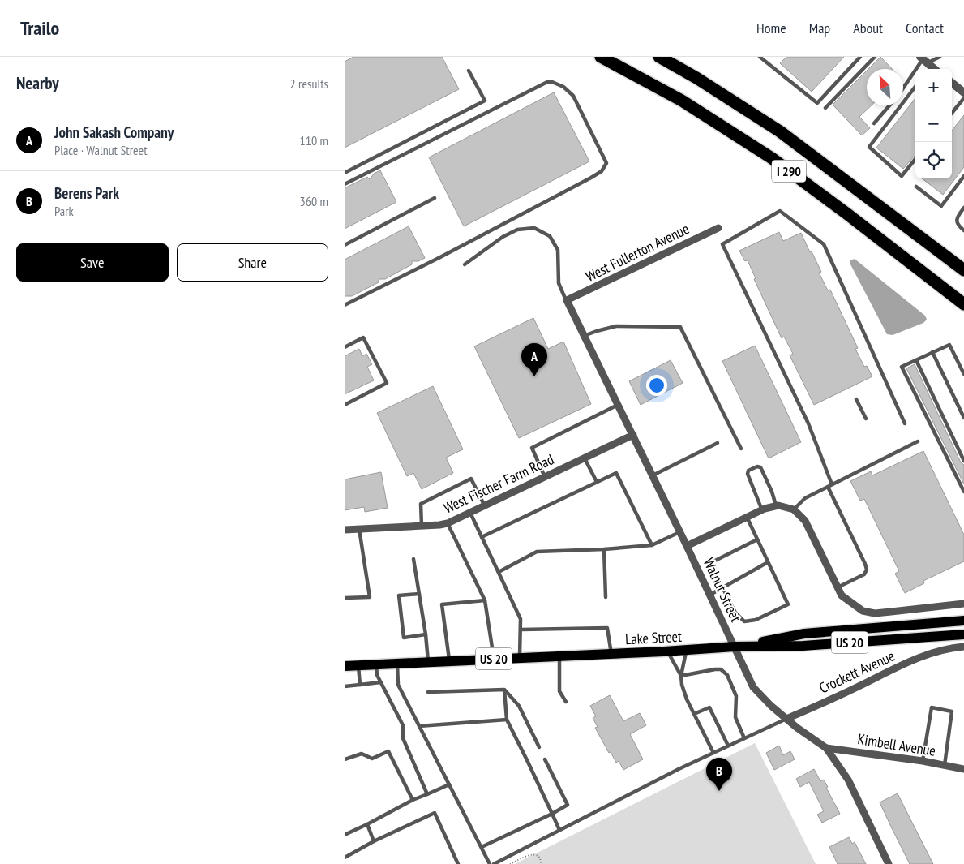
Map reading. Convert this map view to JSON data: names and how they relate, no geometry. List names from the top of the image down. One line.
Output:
{"streets":{"highway":["I 290"],"main road":["Lake Street","US 20"],"street":["West Fullerton Avenue","West Fischer Farm Road","Walnut Street","Crockett Avenue","Kimbell Avenue"]},"crossings":[["West Fullerton Avenue","Walnut Street"],["West Fischer Farm Road","Walnut Street"],["Walnut Street","Lake Street"],["Walnut Street","US 20"],["Walnut Street","Crockett Avenue"],["Walnut Street","Kimbell Avenue"],["Lake Street","US 20"]],"north":"top left","page":{"header":"Trailo","nav":["Home","Map","About","Contact"],"heading":["Nearby","2 results"],"map_buttons":["+","−"],"list":[{"mark":"A","name":"John Sakash Company","note":"Place · Walnut Street","value":"110 m"},{"mark":"B","name":"Berens Park","note":"Park","value":"360 m"}],"buttons":["Save","Share"],"pins":["A","B"]}}
